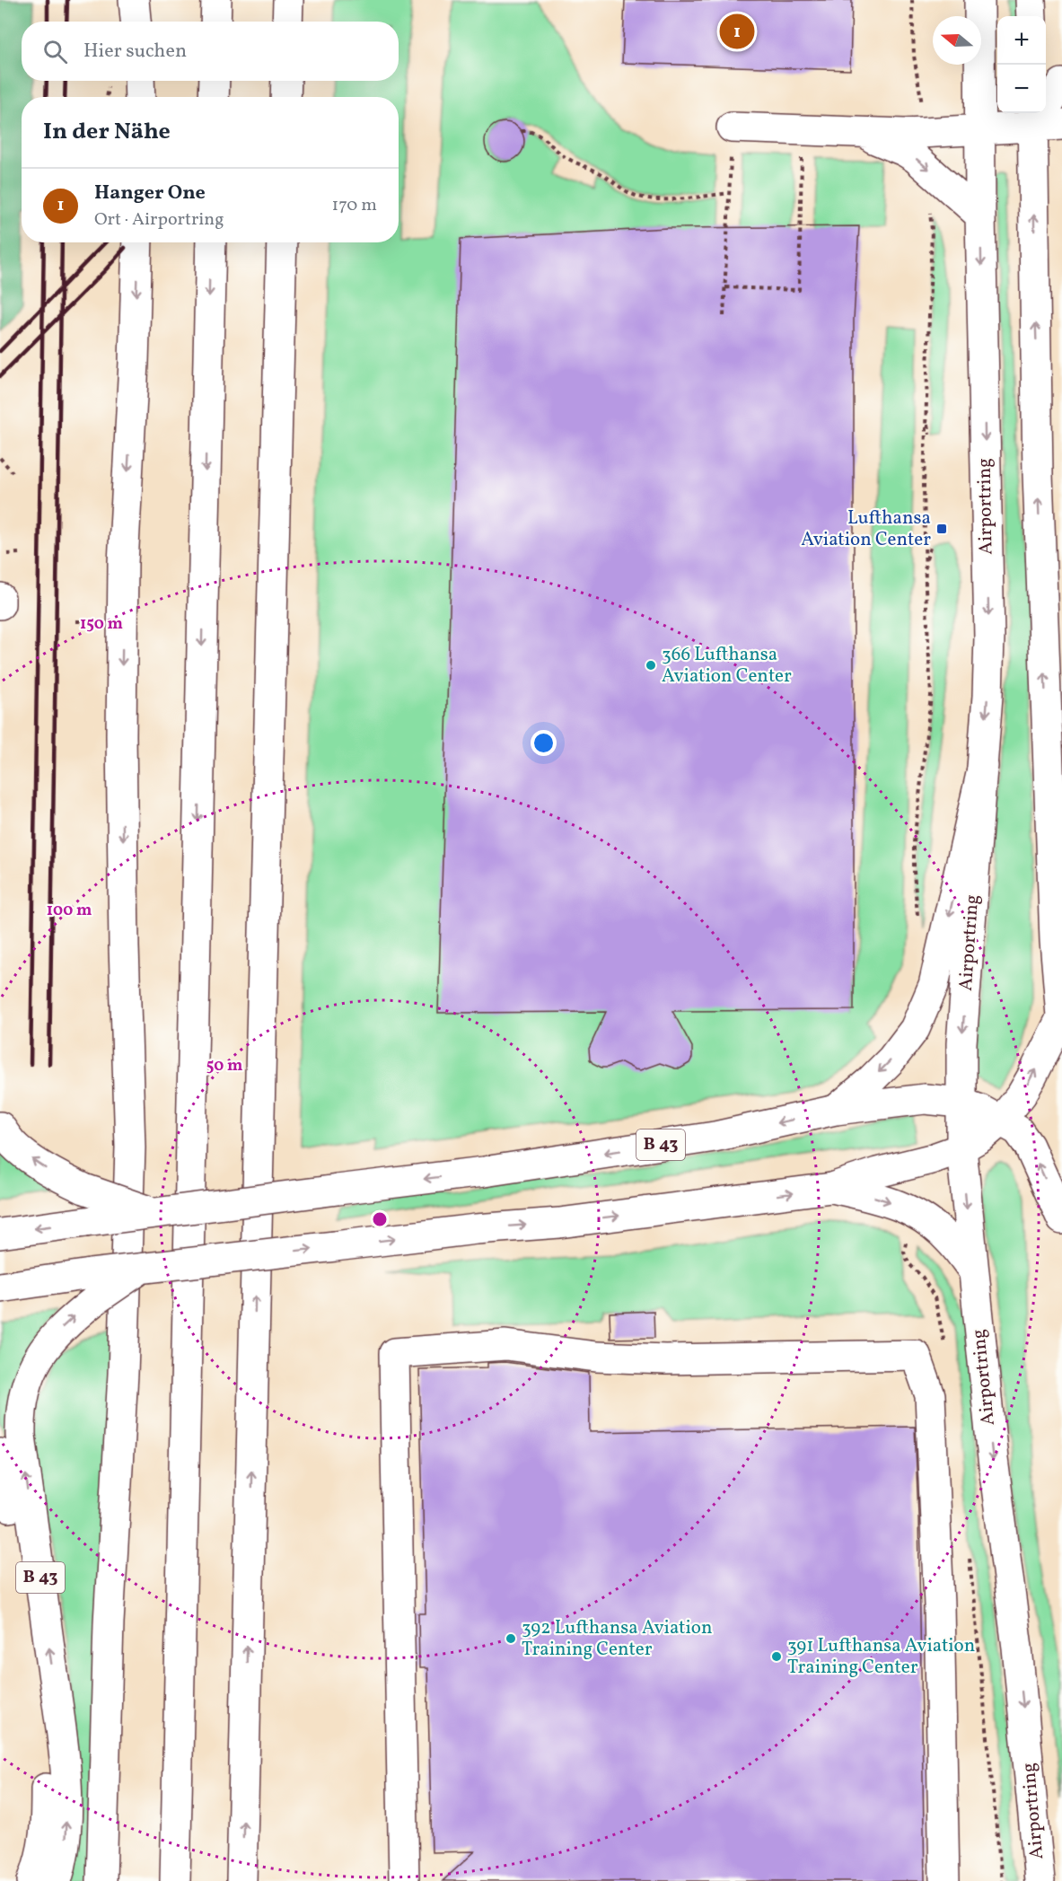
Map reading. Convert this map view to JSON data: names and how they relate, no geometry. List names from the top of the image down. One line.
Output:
{"streets":{"main road":["Airportring","B 43"]},"crossings":[["Airportring","B 43"]],"places":{"transit":["Lufthansa Aviation Center"],"other":["366 Lufthansa Aviation Center","392 Lufthansa Aviation Training Center","391 Lufthansa Aviation Training Center"]},"north":"left","page":{"pins":"1","map_buttons":["+","−"],"search":"Hier suchen","heading":"In der Nähe","list":[{"mark":"1","name":"Hanger One","note":"Ort · Airportring","value":"170 m"}]},"rings":["150 m","100 m","50 m"]}
